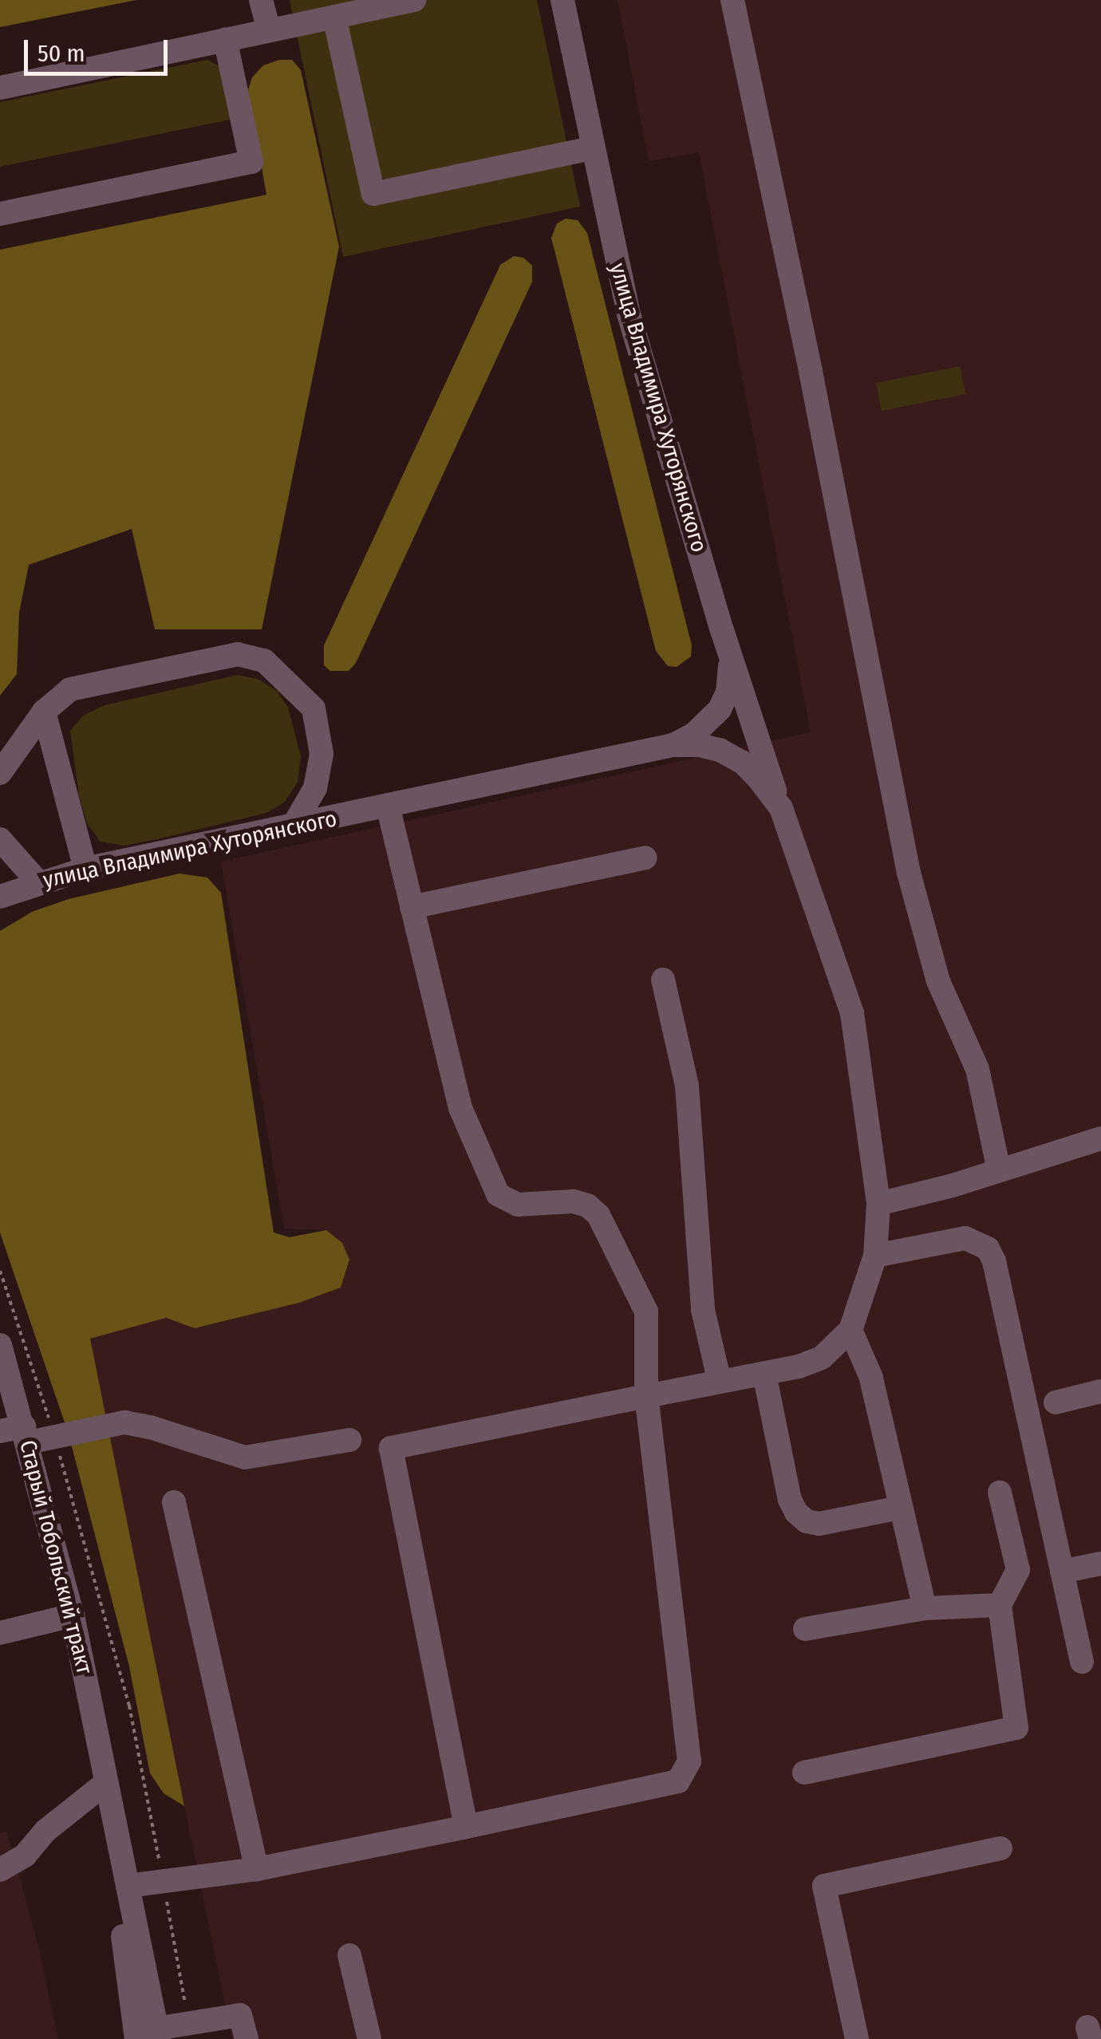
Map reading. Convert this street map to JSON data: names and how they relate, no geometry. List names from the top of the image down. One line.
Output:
{"streets":{"street":["улица Владимира Хуторянского","Старый Тобольский тракт"]},"scale_bar":"50 m"}
